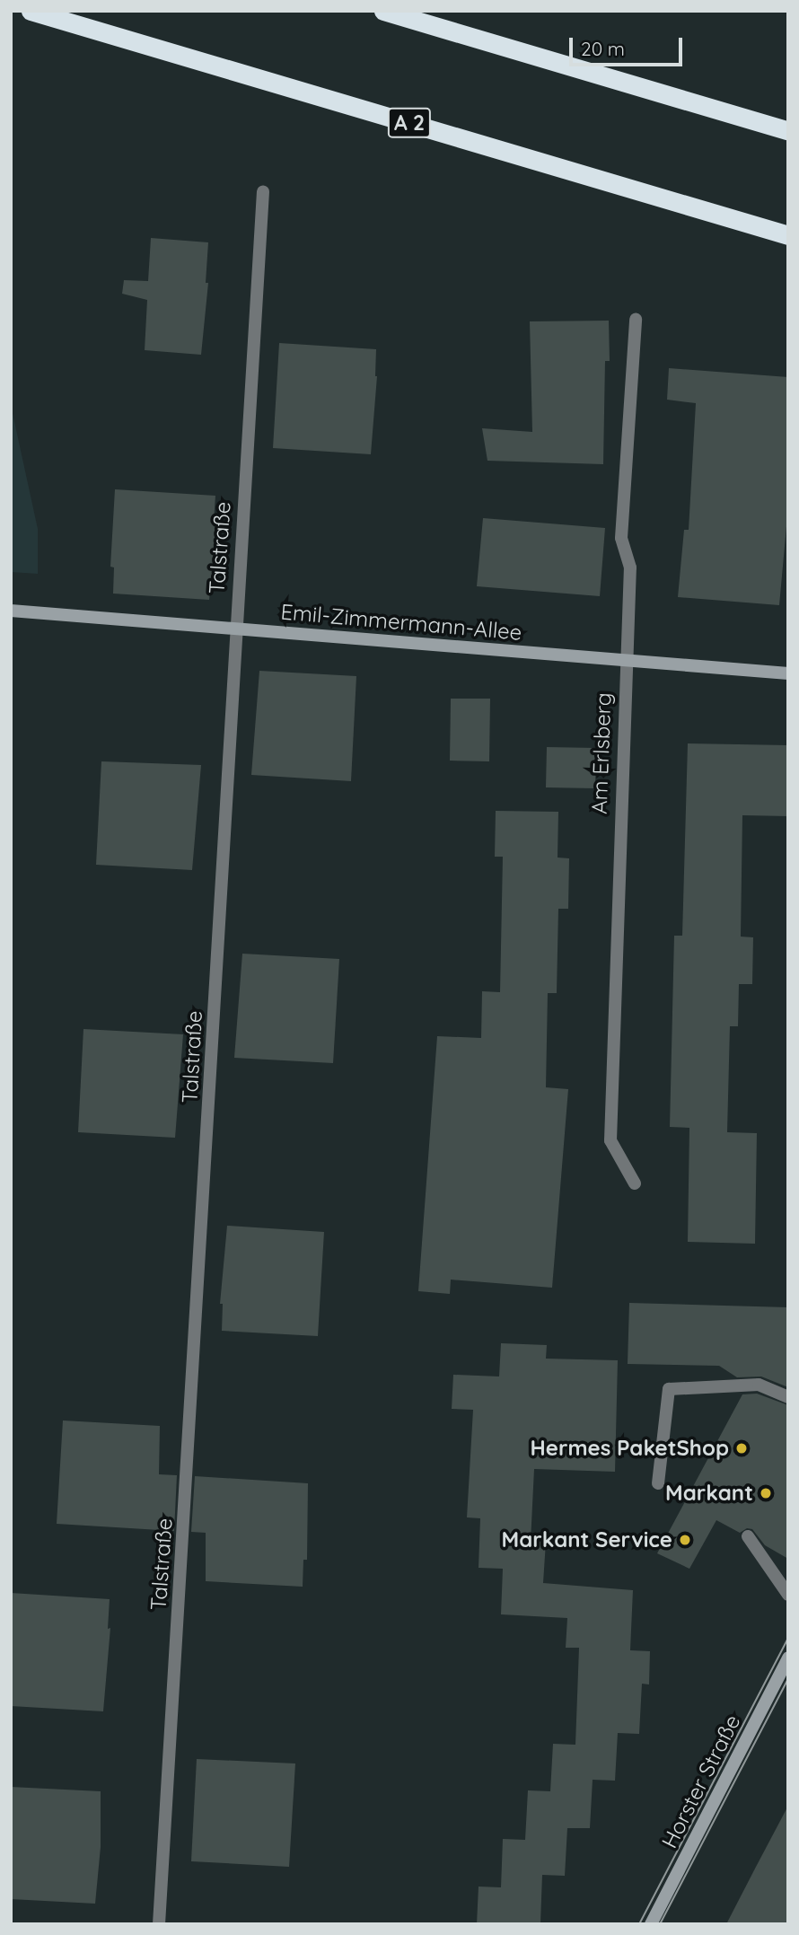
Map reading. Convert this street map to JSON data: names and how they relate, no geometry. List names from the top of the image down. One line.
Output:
{"streets":{"highway":["A 2"],"main road":["Emil-Zimmermann-Allee","Horster Straße"],"street":["Talstraße","Am Erlsberg"]},"crossings":[["Talstraße","Emil-Zimmermann-Allee"],["Emil-Zimmermann-Allee","Am Erlsberg"]],"places":["Hermes PaketShop","Markant","Markant Service"],"scale_bar":"20 m"}
